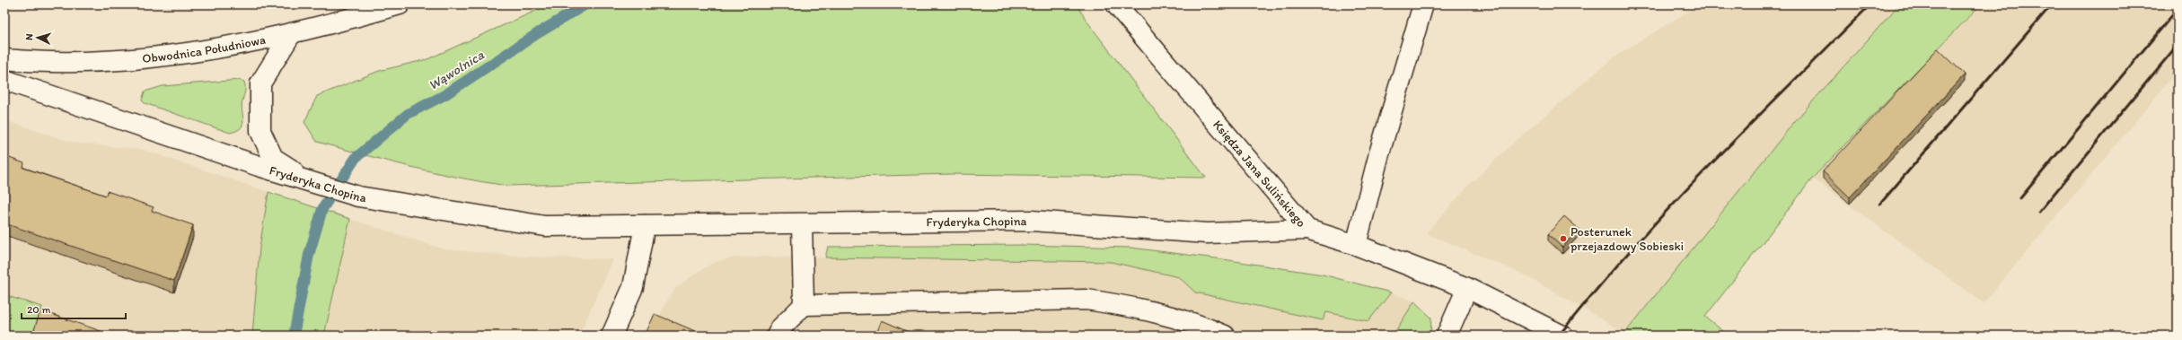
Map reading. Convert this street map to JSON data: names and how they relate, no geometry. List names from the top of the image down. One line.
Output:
{"streets":{"street":["Obwodnica Południowa","Księdza Jana Sulińskiego","Fryderyka Chopina"]},"crossings":[["Księdza Jana Sulińskiego","Fryderyka Chopina"]],"water":["Wąwolnica"],"places":["Posterunek przejazdowy Sobieski"],"scale_bar":"20 m","north":"left"}
